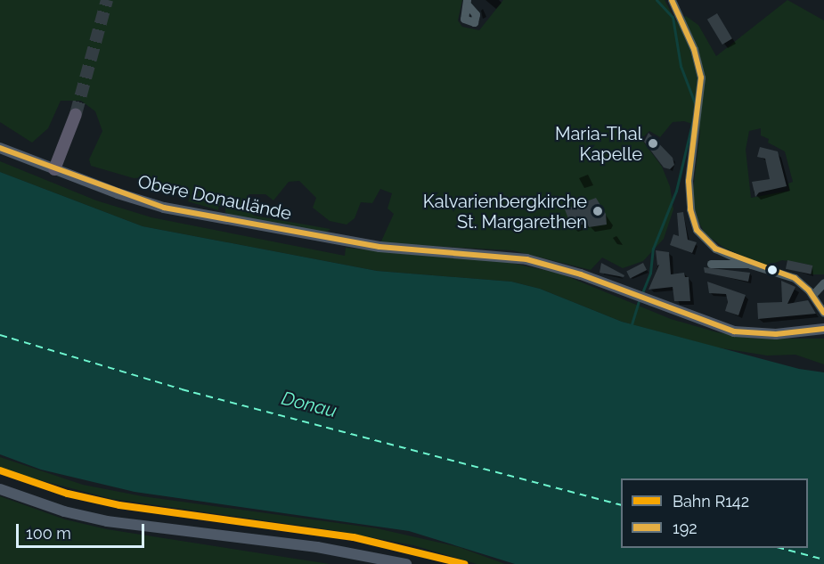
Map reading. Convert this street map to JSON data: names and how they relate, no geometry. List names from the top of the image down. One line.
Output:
{"streets":{"main road":["Obere Donaulände"]},"water":["Donau"],"places":["Maria-Thal Kapelle","Kalvarienbergkirche St. Margarethen"],"lines":["transit line 192","rail line R142"],"legend":["Bahn R142","192"],"scale_bar":"100 m"}
